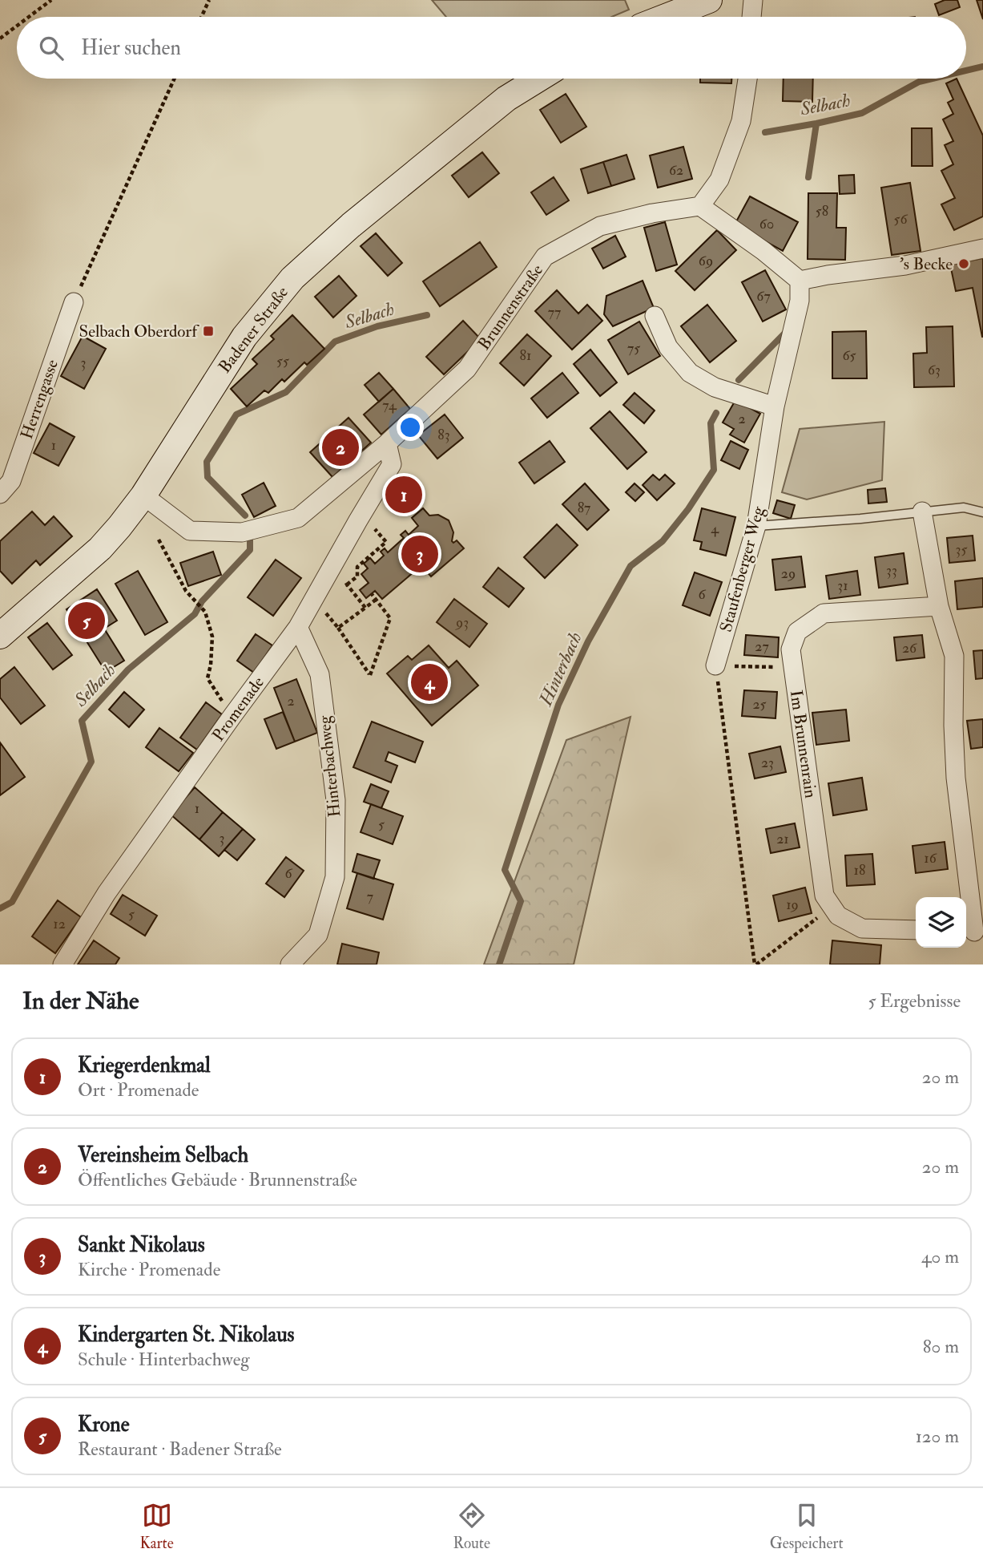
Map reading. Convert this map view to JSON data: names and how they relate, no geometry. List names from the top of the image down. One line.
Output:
{"streets":{"main road":["Badener Straße"],"street":["Brunnenstraße","Herrengasse","Staufenberger Weg","Promenade","Im Brunnenrain","Hinterbachweg"]},"crossings":[["Brunnenstraße","Badener Straße"],["Brunnenstraße","Promenade"],["Promenade","Hinterbachweg"]],"water":["Selbach","Hinterbach"],"places":{"other":["'s Becke"],"transit":["Selbach Oberdorf"]},"house_numbers":["62","58","56","60","69","67","77","75","81","65","55","3","63","74","2","83","1","87","4","35","33","29","31","6","93","27","26","2","25","23","1","5","3","21","16","18","6","7","19","5","12"],"page":{"search":"Hier suchen","pins":["2","1","3","5","4"],"heading":["In der Nähe","5 Ergebnisse"],"list":[{"mark":"1","name":"Kriegerdenkmal","note":"Ort · Promenade","value":"20 m"},{"mark":"2","name":"Vereinsheim Selbach","note":"Öffentliches Gebäude · Brunnenstraße","value":"20 m"},{"mark":"3","name":"Sankt Nikolaus","note":"Kirche · Promenade","value":"40 m"},{"mark":"4","name":"Kindergarten St. Nikolaus","note":"Schule · Hinterbachweg","value":"80 m"},{"mark":"5","name":"Krone","note":"Restaurant · Badener Straße","value":"120 m"}],"nav":["Karte","Route","Gespeichert"]}}
